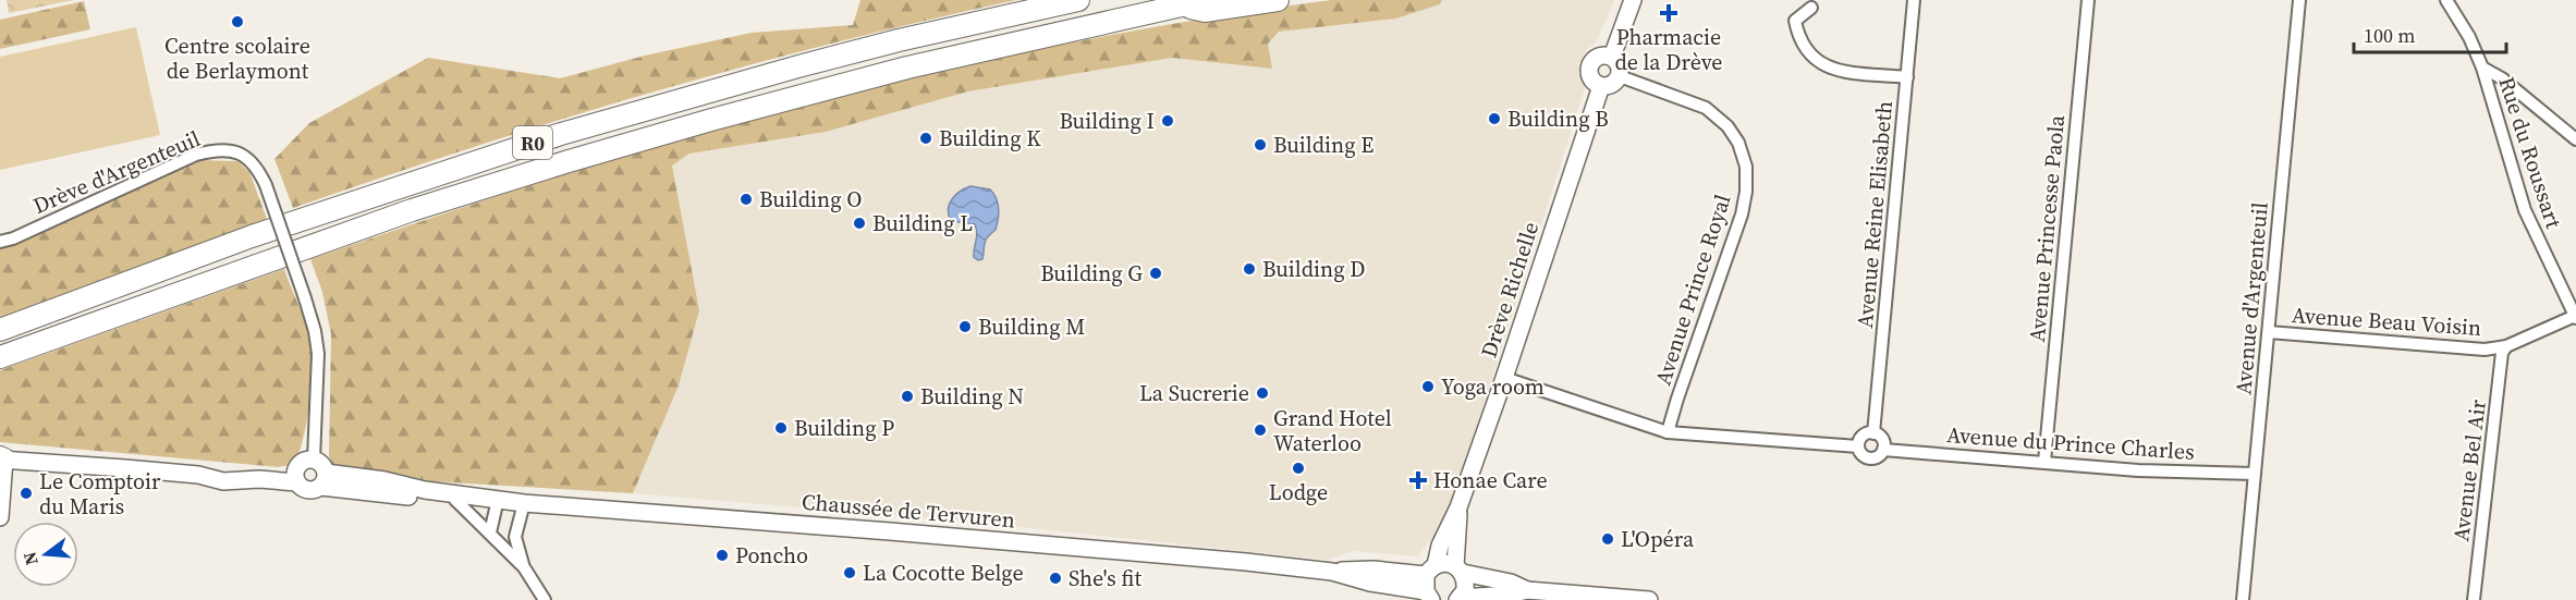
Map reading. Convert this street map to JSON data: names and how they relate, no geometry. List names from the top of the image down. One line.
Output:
{"streets":{"highway":["R0"],"street":["Rue du Roussart","Drève d'Argenteuil","Avenue Reine Elisabeth","Avenue Princesse Paola","Drève Richelle","Avenue Prince Royal","Avenue d'Argenteuil","Avenue Beau Voisin","Avenue du Prince Charles","Avenue Bel Air","Chaussée de Tervuren"]},"crossings":[["Rue du Roussart","Avenue Beau Voisin"],["Drève d'Argenteuil","Chaussée de Tervuren"],["Avenue Reine Elisabeth","Avenue du Prince Charles"],["Avenue Princesse Paola","Avenue du Prince Charles"],["Drève Richelle","Avenue Prince Royal"],["Drève Richelle","Chaussée de Tervuren"],["Avenue d'Argenteuil","Avenue Beau Voisin"],["Avenue d'Argenteuil","Avenue du Prince Charles"],["Avenue Beau Voisin","Avenue Bel Air"]],"places":{"health":["Pharmacie de la Drève","Honae Care"],"other":["Centre scolaire de Berlaymont","Building B","Building I","Building K","Building E","Building O","Building L","Building D","Building G","Building M","Yoga room","La Sucrerie","Building N","Building P","Grand Hotel Waterloo","Lodge","Le Comptoir du Maris","L'Opéra","Poncho","La Cocotte Belge","She's fit"]},"scale_bar":"100 m","north":"left"}
